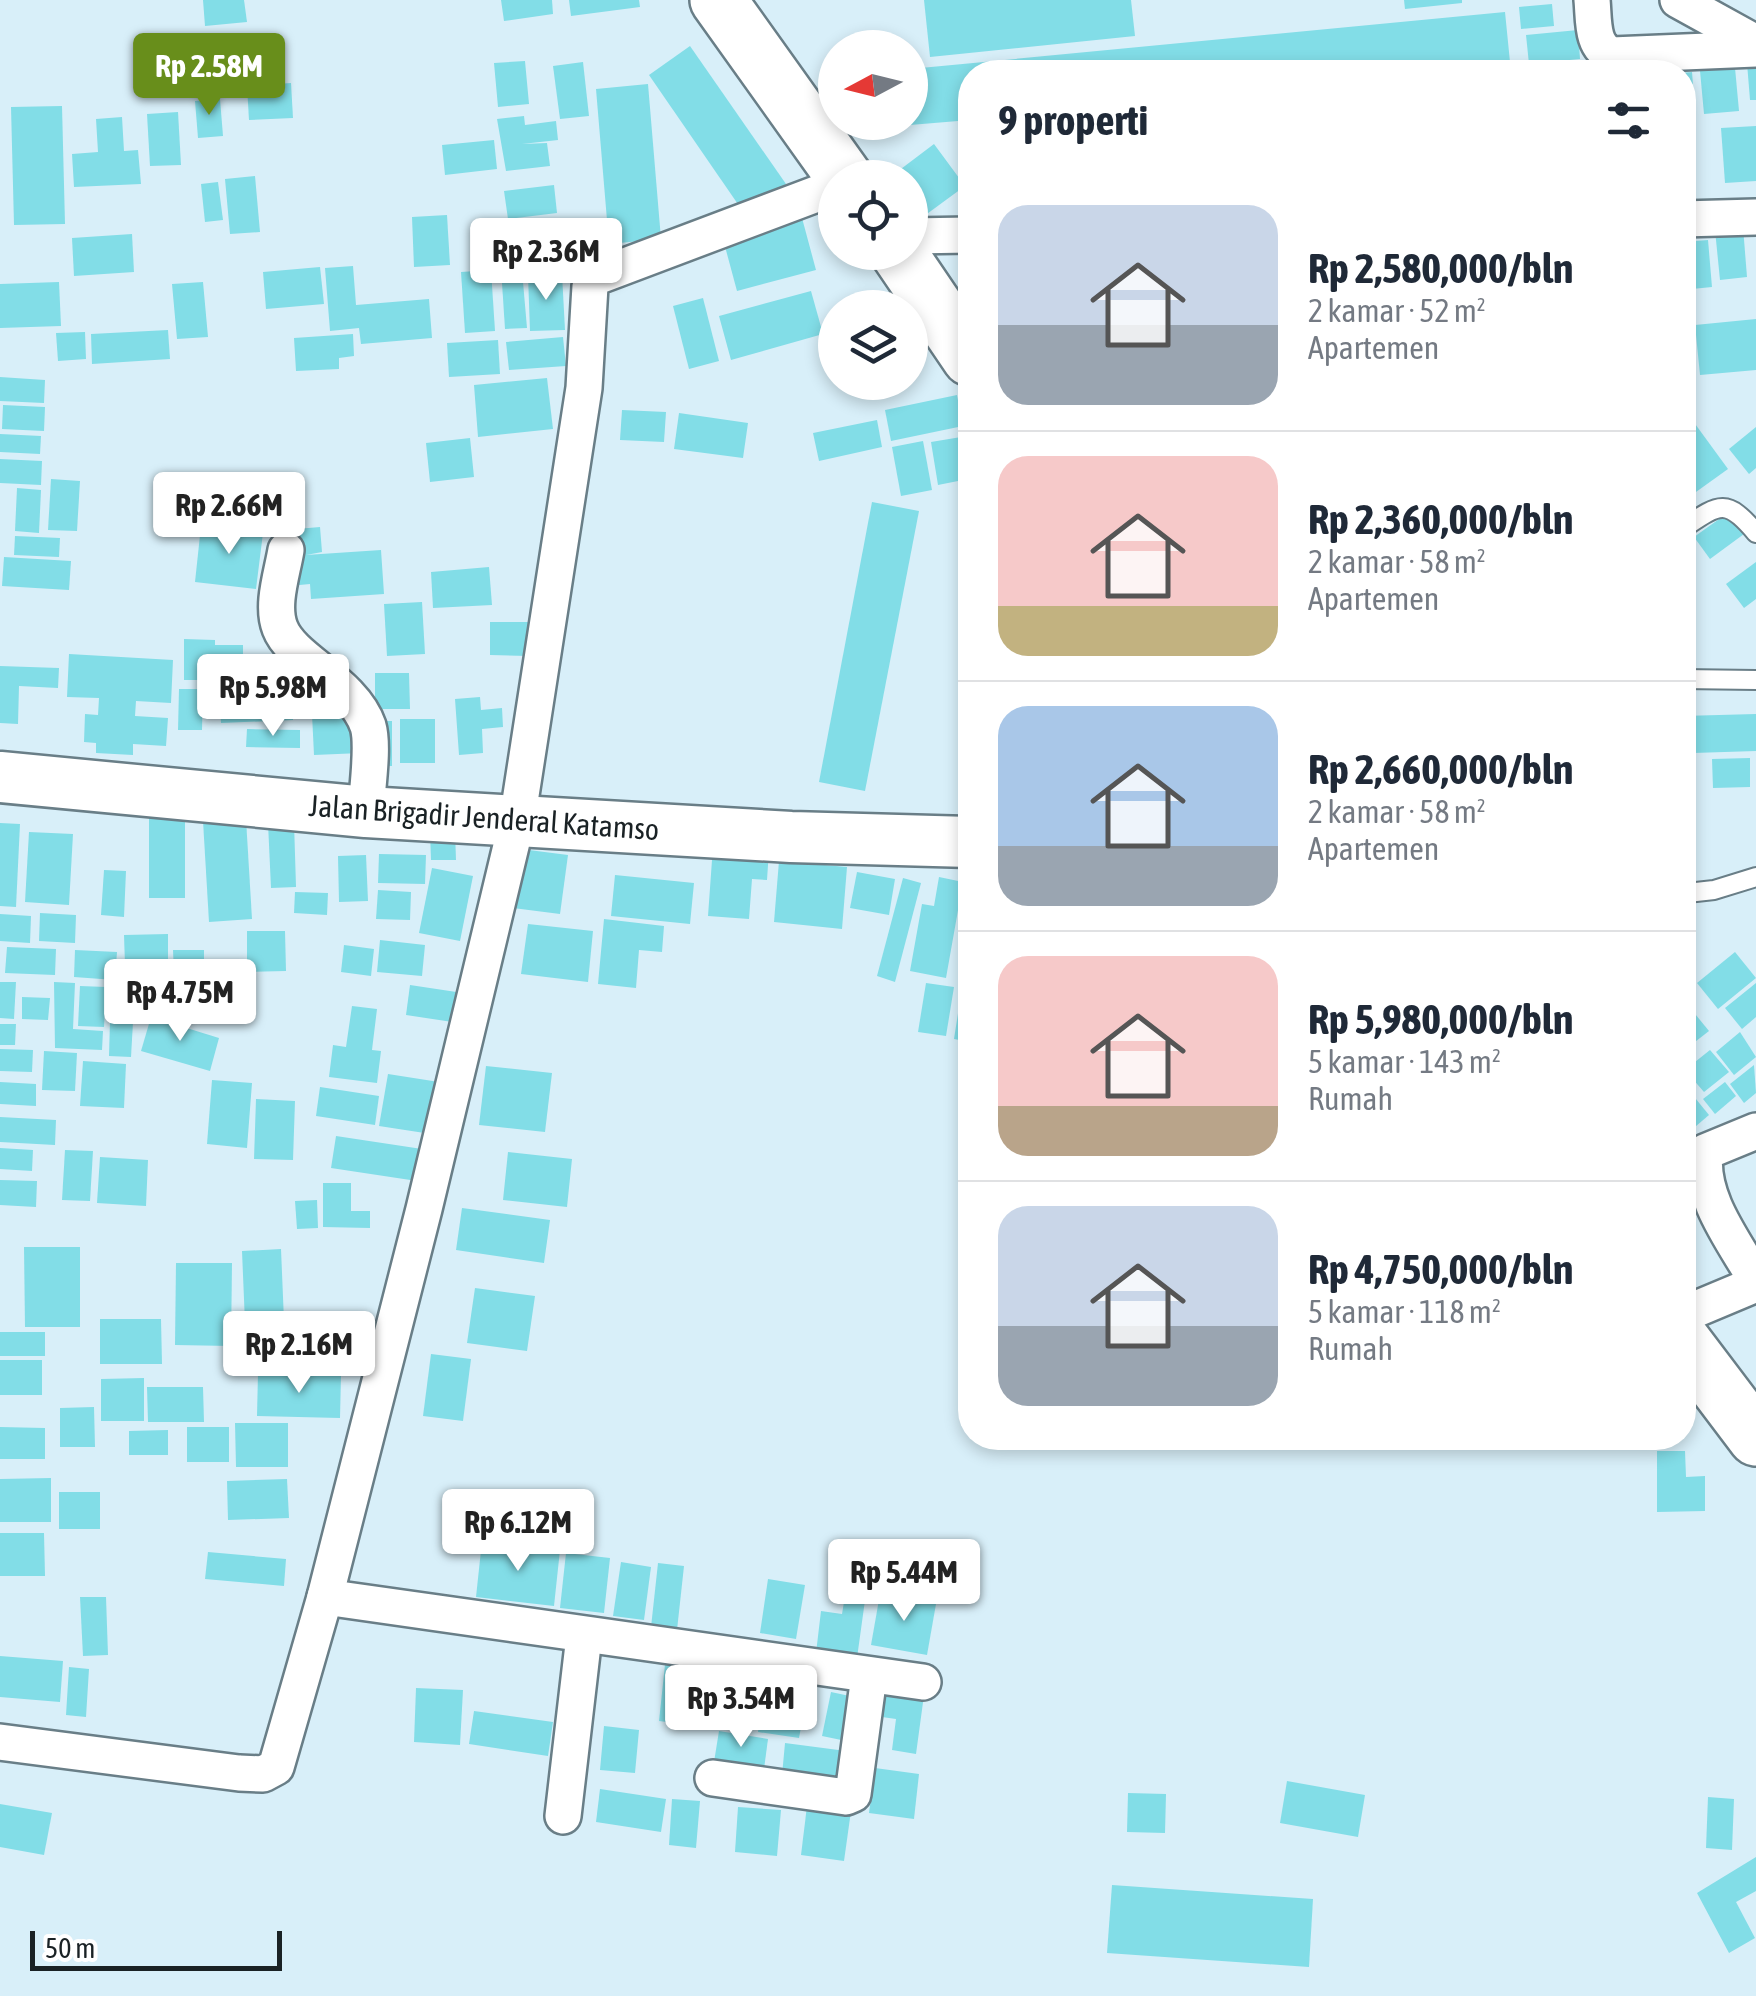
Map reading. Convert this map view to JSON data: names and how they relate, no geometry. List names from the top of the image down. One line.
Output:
{"streets":{"street":["Jalan Brigadir Jenderal Katamso"]},"scale_bar":"50 m","north":"left","page":{"price":["Rp 2.58M","Rp 2.36M","Rp 2.66M","Rp 5.98M","Rp 4.75M","Rp 2.16M","Rp 6.12M","Rp 5.44M","Rp 3.54M"],"heading":"9 properti","list":[{"name":"Rp 2,580,000/bln","note":"2 kamar · 52 m² · Apartemen"},{"name":"Rp 2,360,000/bln","note":"2 kamar · 58 m² · Apartemen"},{"name":"Rp 2,660,000/bln","note":"2 kamar · 58 m² · Apartemen"},{"name":"Rp 5,980,000/bln","note":"5 kamar · 143 m² · Rumah"},{"name":"Rp 4,750,000/bln","note":"5 kamar · 118 m² · Rumah"}],"scale":"50 m"}}
